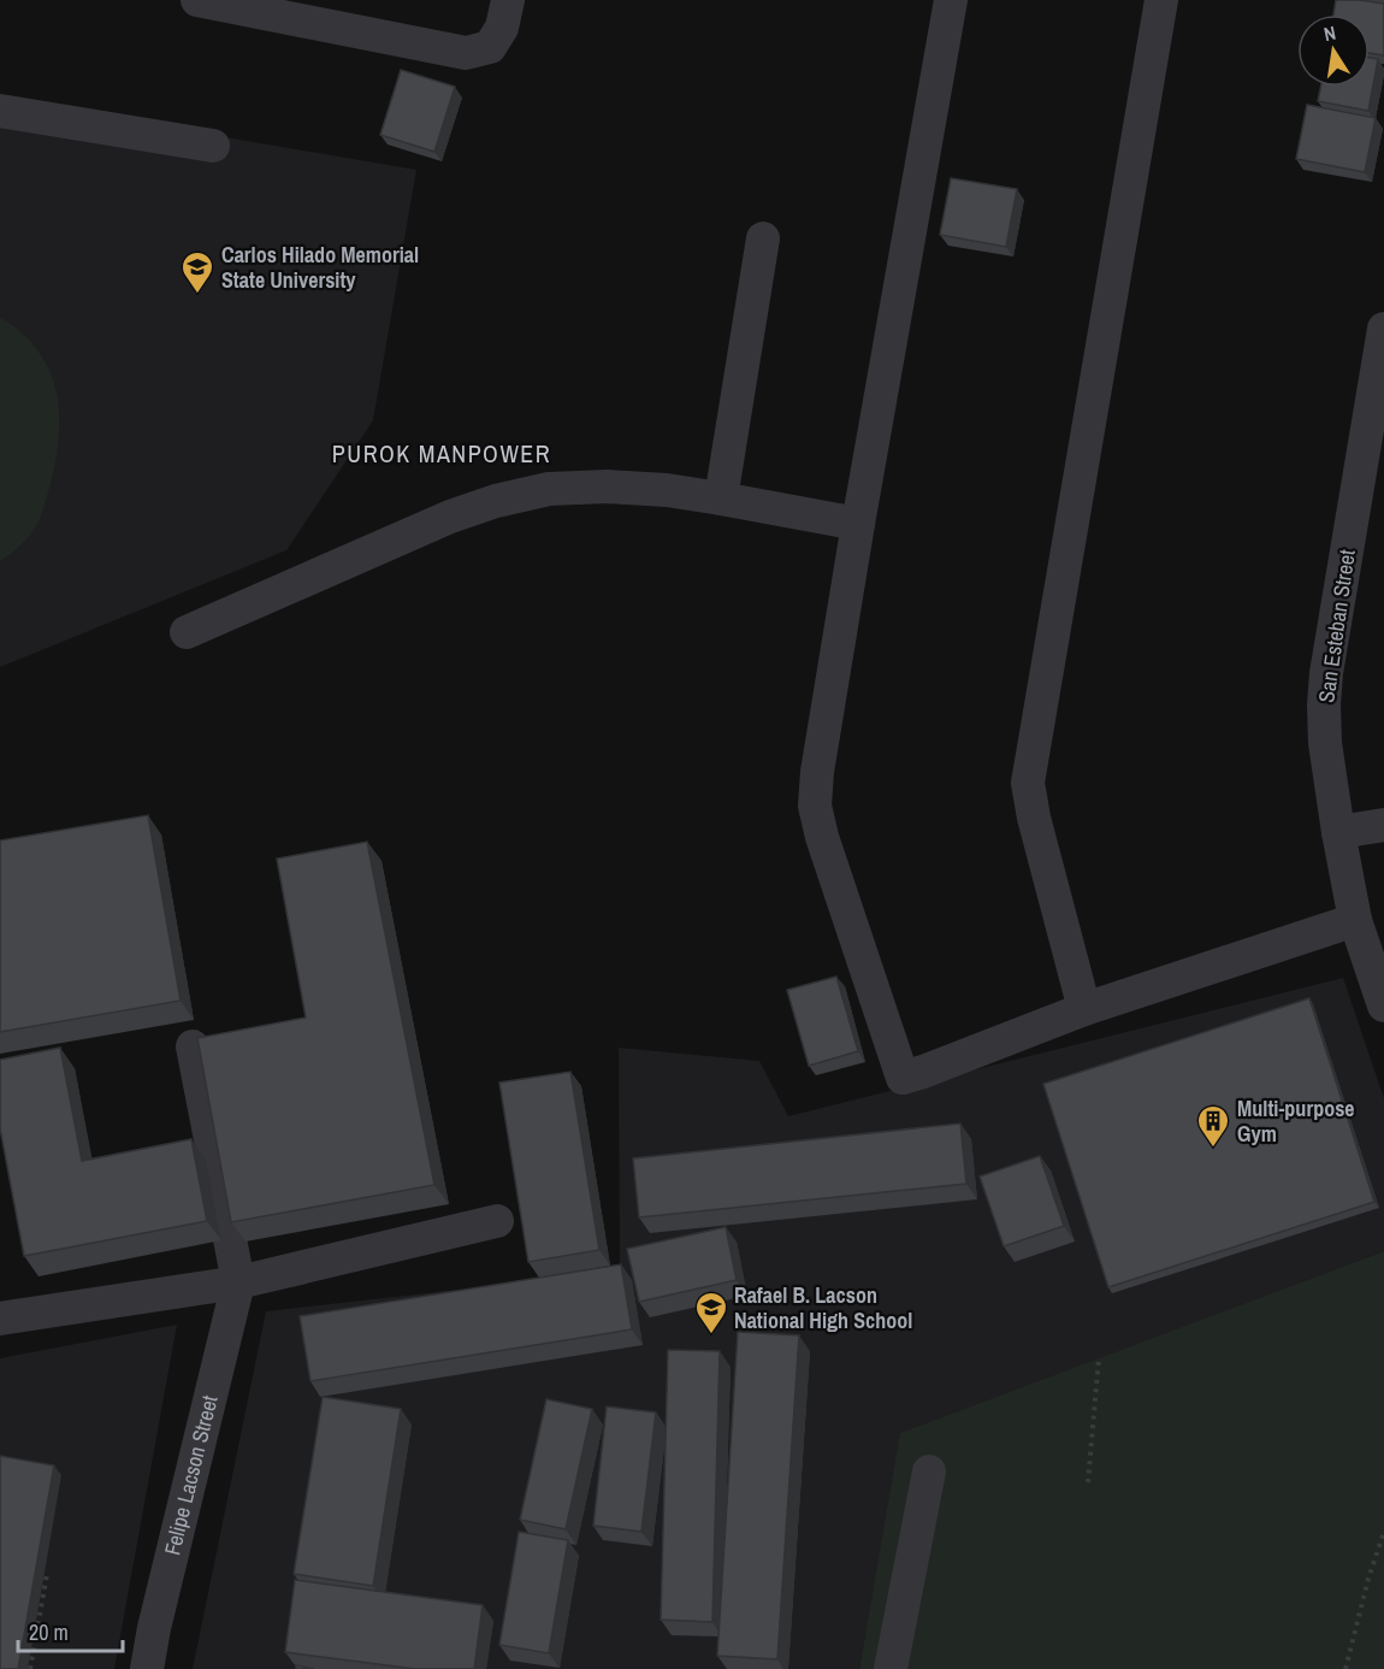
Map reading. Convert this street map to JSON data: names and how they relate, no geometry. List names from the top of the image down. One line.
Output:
{"streets":{"street":["San Esteban Street","Felipe Lacson Street"]},"districts":["PUROK MANPOWER"],"places":{"school or university":["Carlos Hilado Memorial State University","Rafael B. Lacson National High School"],"building":["Multi-purpose Gym"]},"scale_bar":"20 m","north":"top"}
